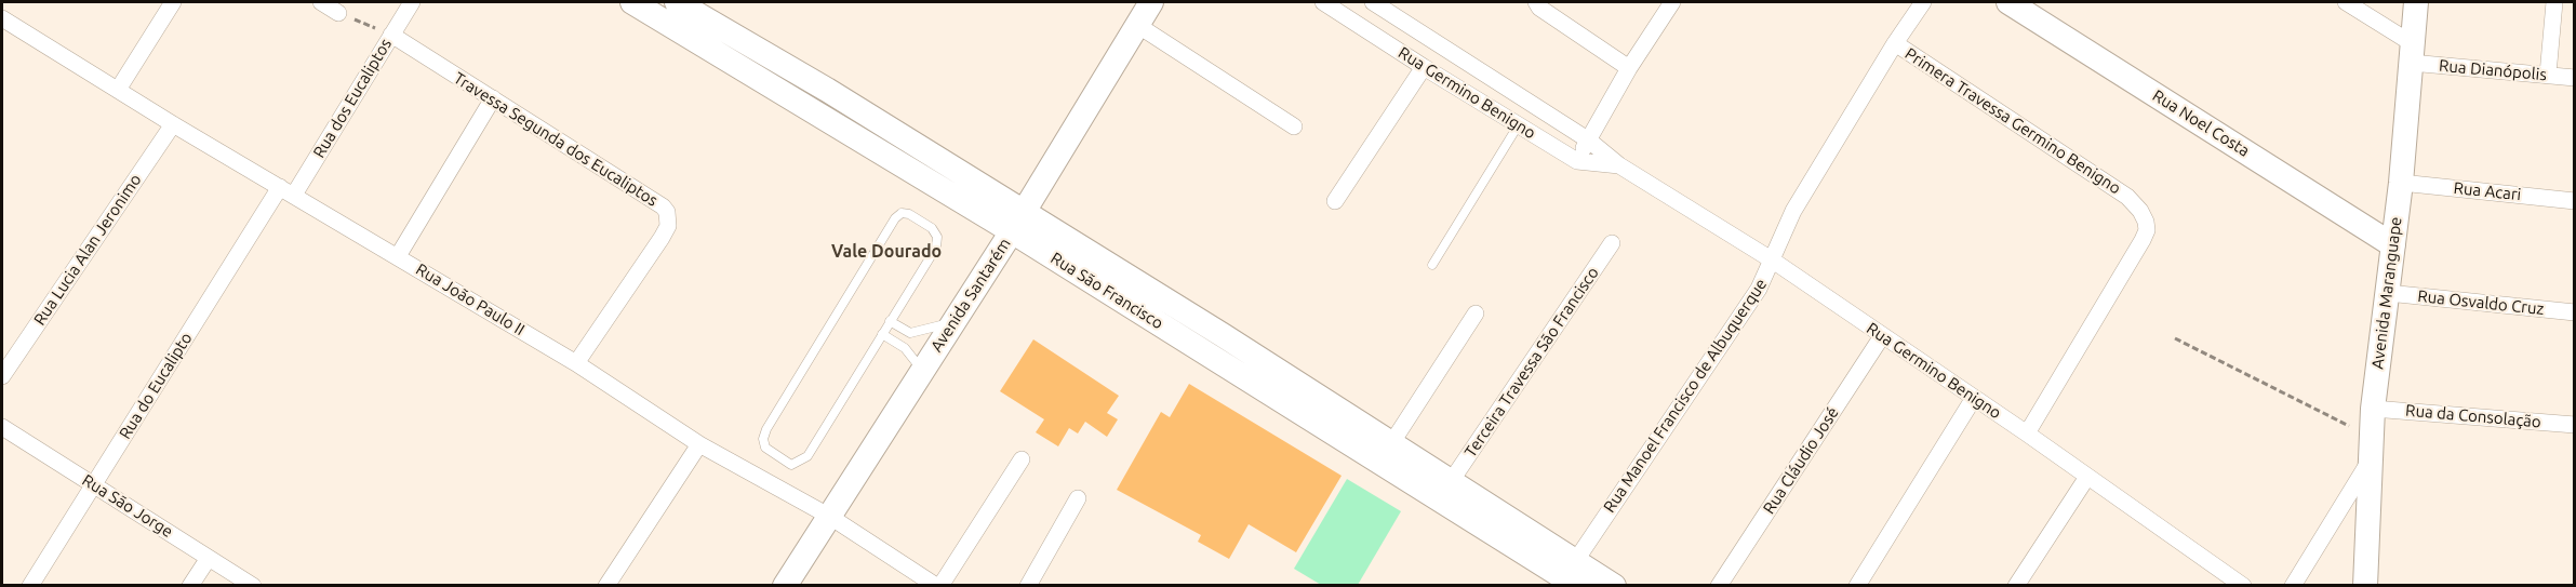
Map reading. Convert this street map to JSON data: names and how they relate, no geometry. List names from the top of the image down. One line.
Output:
{"streets":{"street":["Rua Dianópolis","Rua Germino Benigno","Rua dos Eucaliptos","Primera Travessa Germino Benigno","Rua Noel Costa","Travessa Segunda dos Eucaliptos","Rua Acari","Rua Lucia Alan Jeronimo","Rua São Francisco","Avenida Maranguape","Avenida Santarém","Rua João Paulo II","Rua Osvaldo Cruz","Terceira Travessa São Francisco","Rua do Eucalipto","Rua Manoel Francisco de Albuquerque","Rua da Consolação","Rua Cláudio José","Rua São Jorge"]},"crossings":[["Rua Dianópolis","Avenida Maranguape"],["Rua Germino Benigno","Primera Travessa Germino Benigno"],["Rua Germino Benigno","Rua Manoel Francisco de Albuquerque"],["Rua Germino Benigno","Rua Cláudio José"],["Rua dos Eucaliptos","Travessa Segunda dos Eucaliptos"],["Rua dos Eucaliptos","Rua João Paulo II"],["Rua dos Eucaliptos","Rua do Eucalipto"],["Primera Travessa Germino Benigno","Rua Manoel Francisco de Albuquerque"],["Rua Noel Costa","Avenida Maranguape"],["Travessa Segunda dos Eucaliptos","Rua João Paulo II"],["Rua Acari","Avenida Maranguape"],["Rua Lucia Alan Jeronimo","Rua João Paulo II"],["Rua São Francisco","Avenida Santarém"],["Rua São Francisco","Terceira Travessa São Francisco"],["Rua São Francisco","Rua Manoel Francisco de Albuquerque"],["Avenida Maranguape","Rua Osvaldo Cruz"],["Avenida Maranguape","Rua da Consolação"],["Avenida Santarém","Rua João Paulo II"],["Rua João Paulo II","Rua do Eucalipto"],["Rua do Eucalipto","Rua São Jorge"]],"districts":["Vale Dourado"]}
